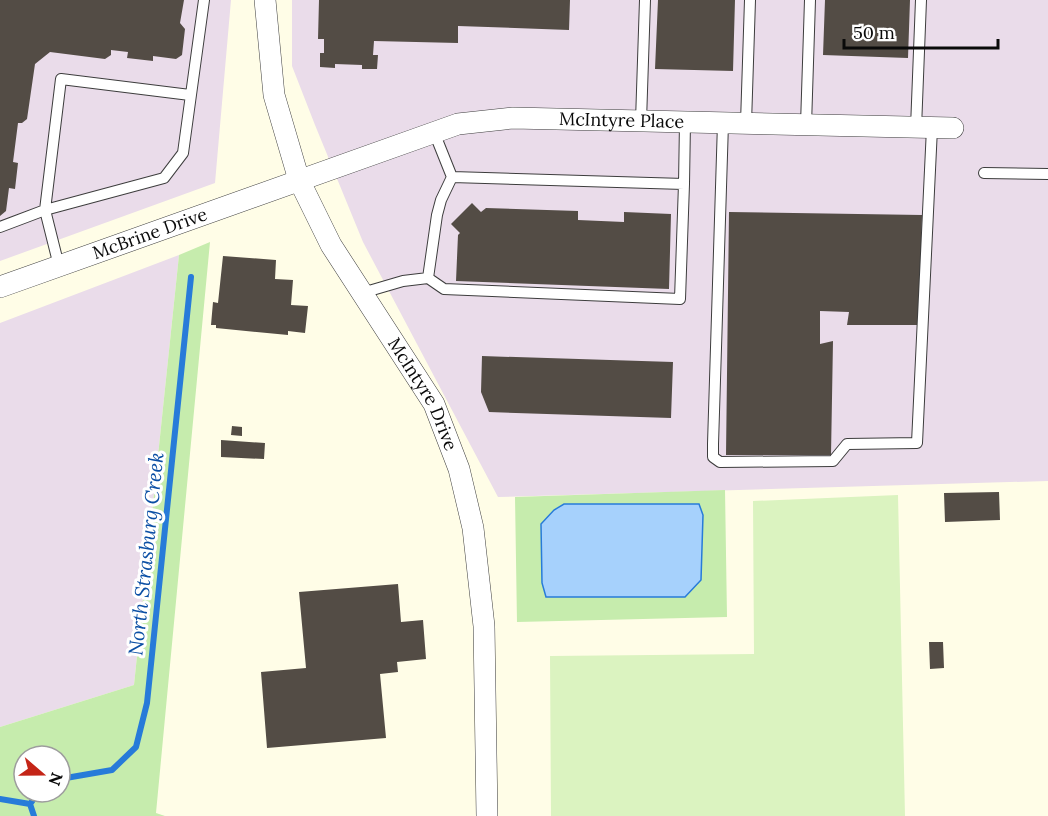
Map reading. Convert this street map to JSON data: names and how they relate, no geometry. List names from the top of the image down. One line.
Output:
{"streets":{"street":["McIntyre Place","McBrine Drive","McIntyre Drive"]},"crossings":[["McIntyre Place","McBrine Drive"],["McIntyre Place","McIntyre Drive"],["McBrine Drive","McIntyre Drive"]],"water":["North Strasburg Creek"],"scale_bar":"50 m","north":"right"}
